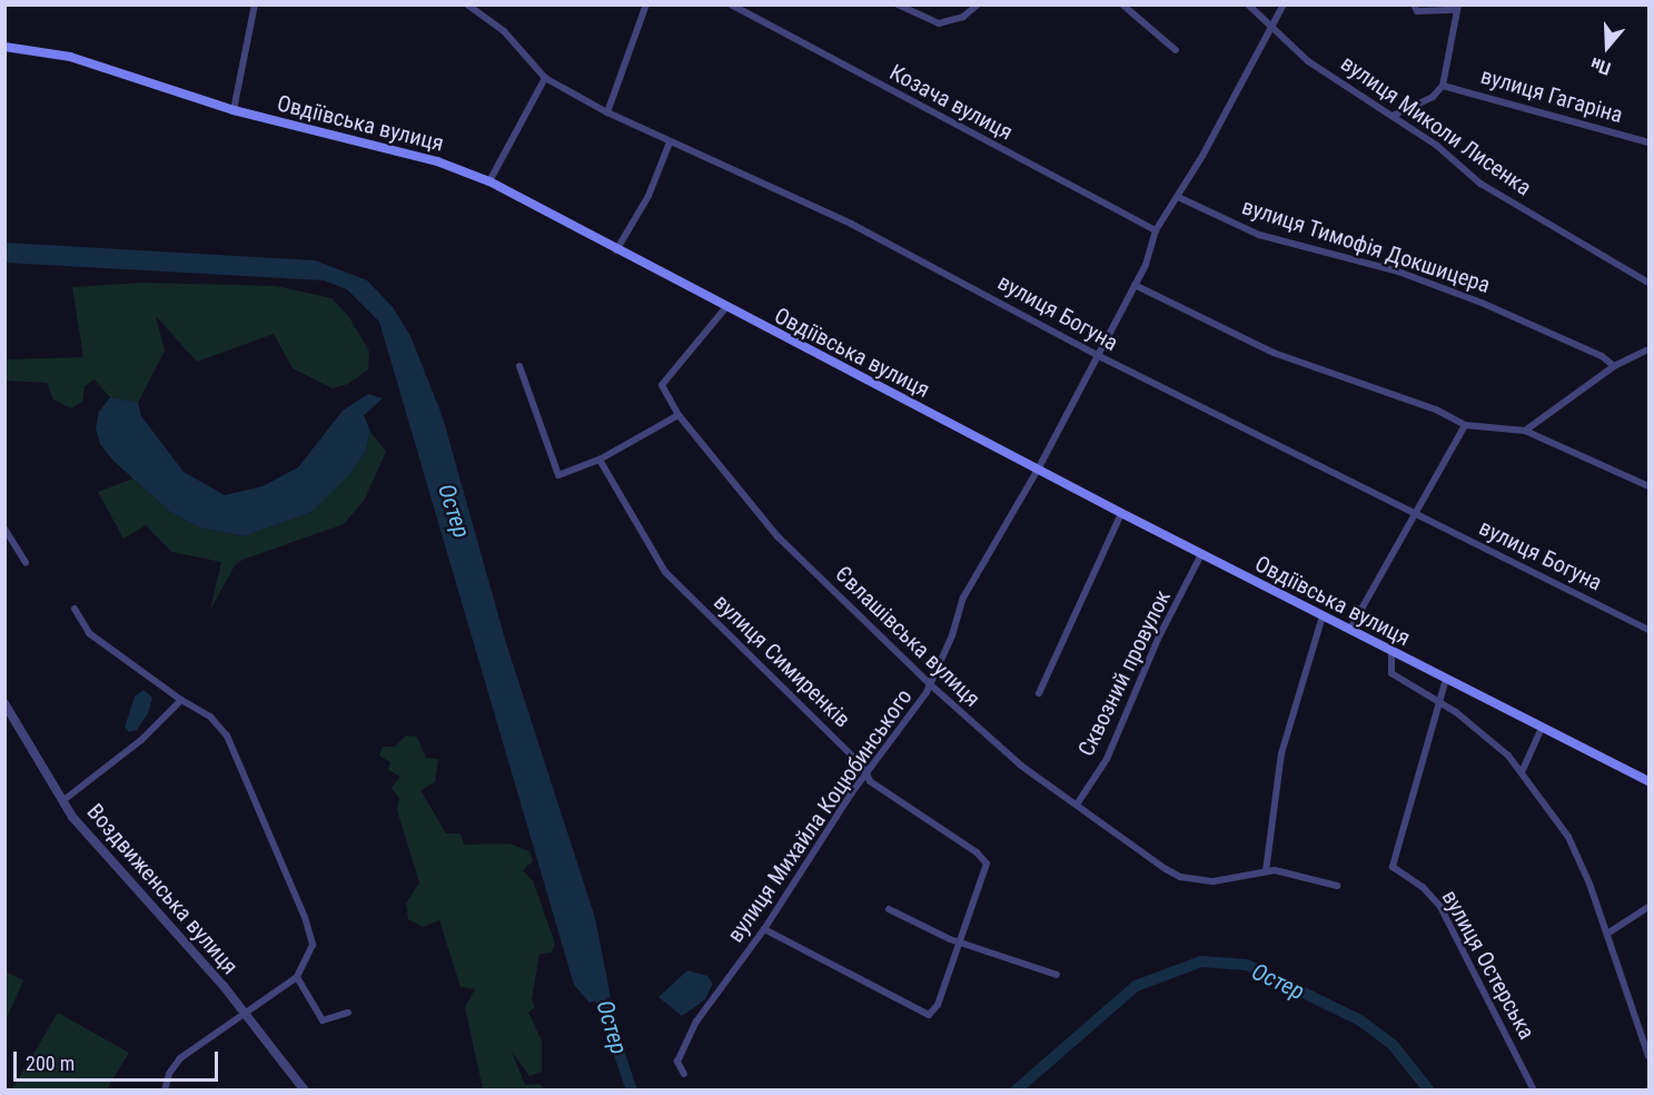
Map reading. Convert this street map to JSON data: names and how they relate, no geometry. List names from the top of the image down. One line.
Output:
{"streets":{"main road":["Овдіївська вулиця"],"street":["вулиця Гагаріна","Козача вулиця","вулиця Миколи Лисенка","вулиця Тимофія Докшицера","вулиця Богуна","Євлашівська вулиця","вулиця Симиренків","Сквозний провулок","вулиця Михайла Коцюбинського","Воздвиженська вулиця","вулиця Остерська"]},"crossings":[["Козача вулиця","вулиця Михайла Коцюбинського"],["Овдіївська вулиця","Євлашівська вулиця"],["Овдіївська вулиця","Сквозний провулок"],["Овдіївська вулиця","вулиця Михайла Коцюбинського"],["Овдіївська вулиця","вулиця Остерська"],["вулиця Миколи Лисенка","вулиця Михайла Коцюбинського"],["вулиця Тимофія Докшицера","вулиця Михайла Коцюбинського"],["вулиця Богуна","вулиця Михайла Коцюбинського"],["Євлашівська вулиця","Сквозний провулок"],["Євлашівська вулиця","вулиця Михайла Коцюбинського"],["вулиця Симиренків","вулиця Михайла Коцюбинського"]],"water":["Остер"],"scale_bar":"200 m","north":"bottom"}
